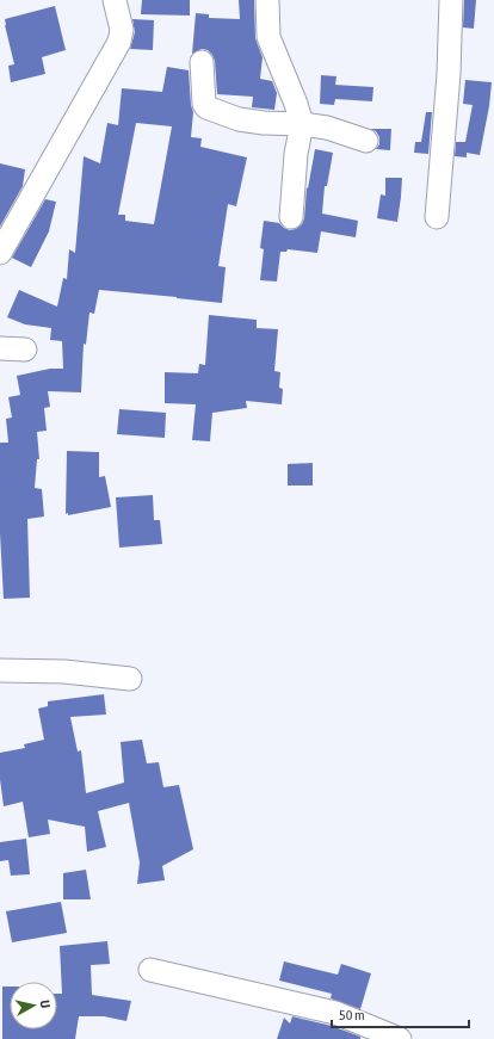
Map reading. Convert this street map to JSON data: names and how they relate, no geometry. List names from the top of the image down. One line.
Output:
{"scale_bar":"50 m","north":"right"}
